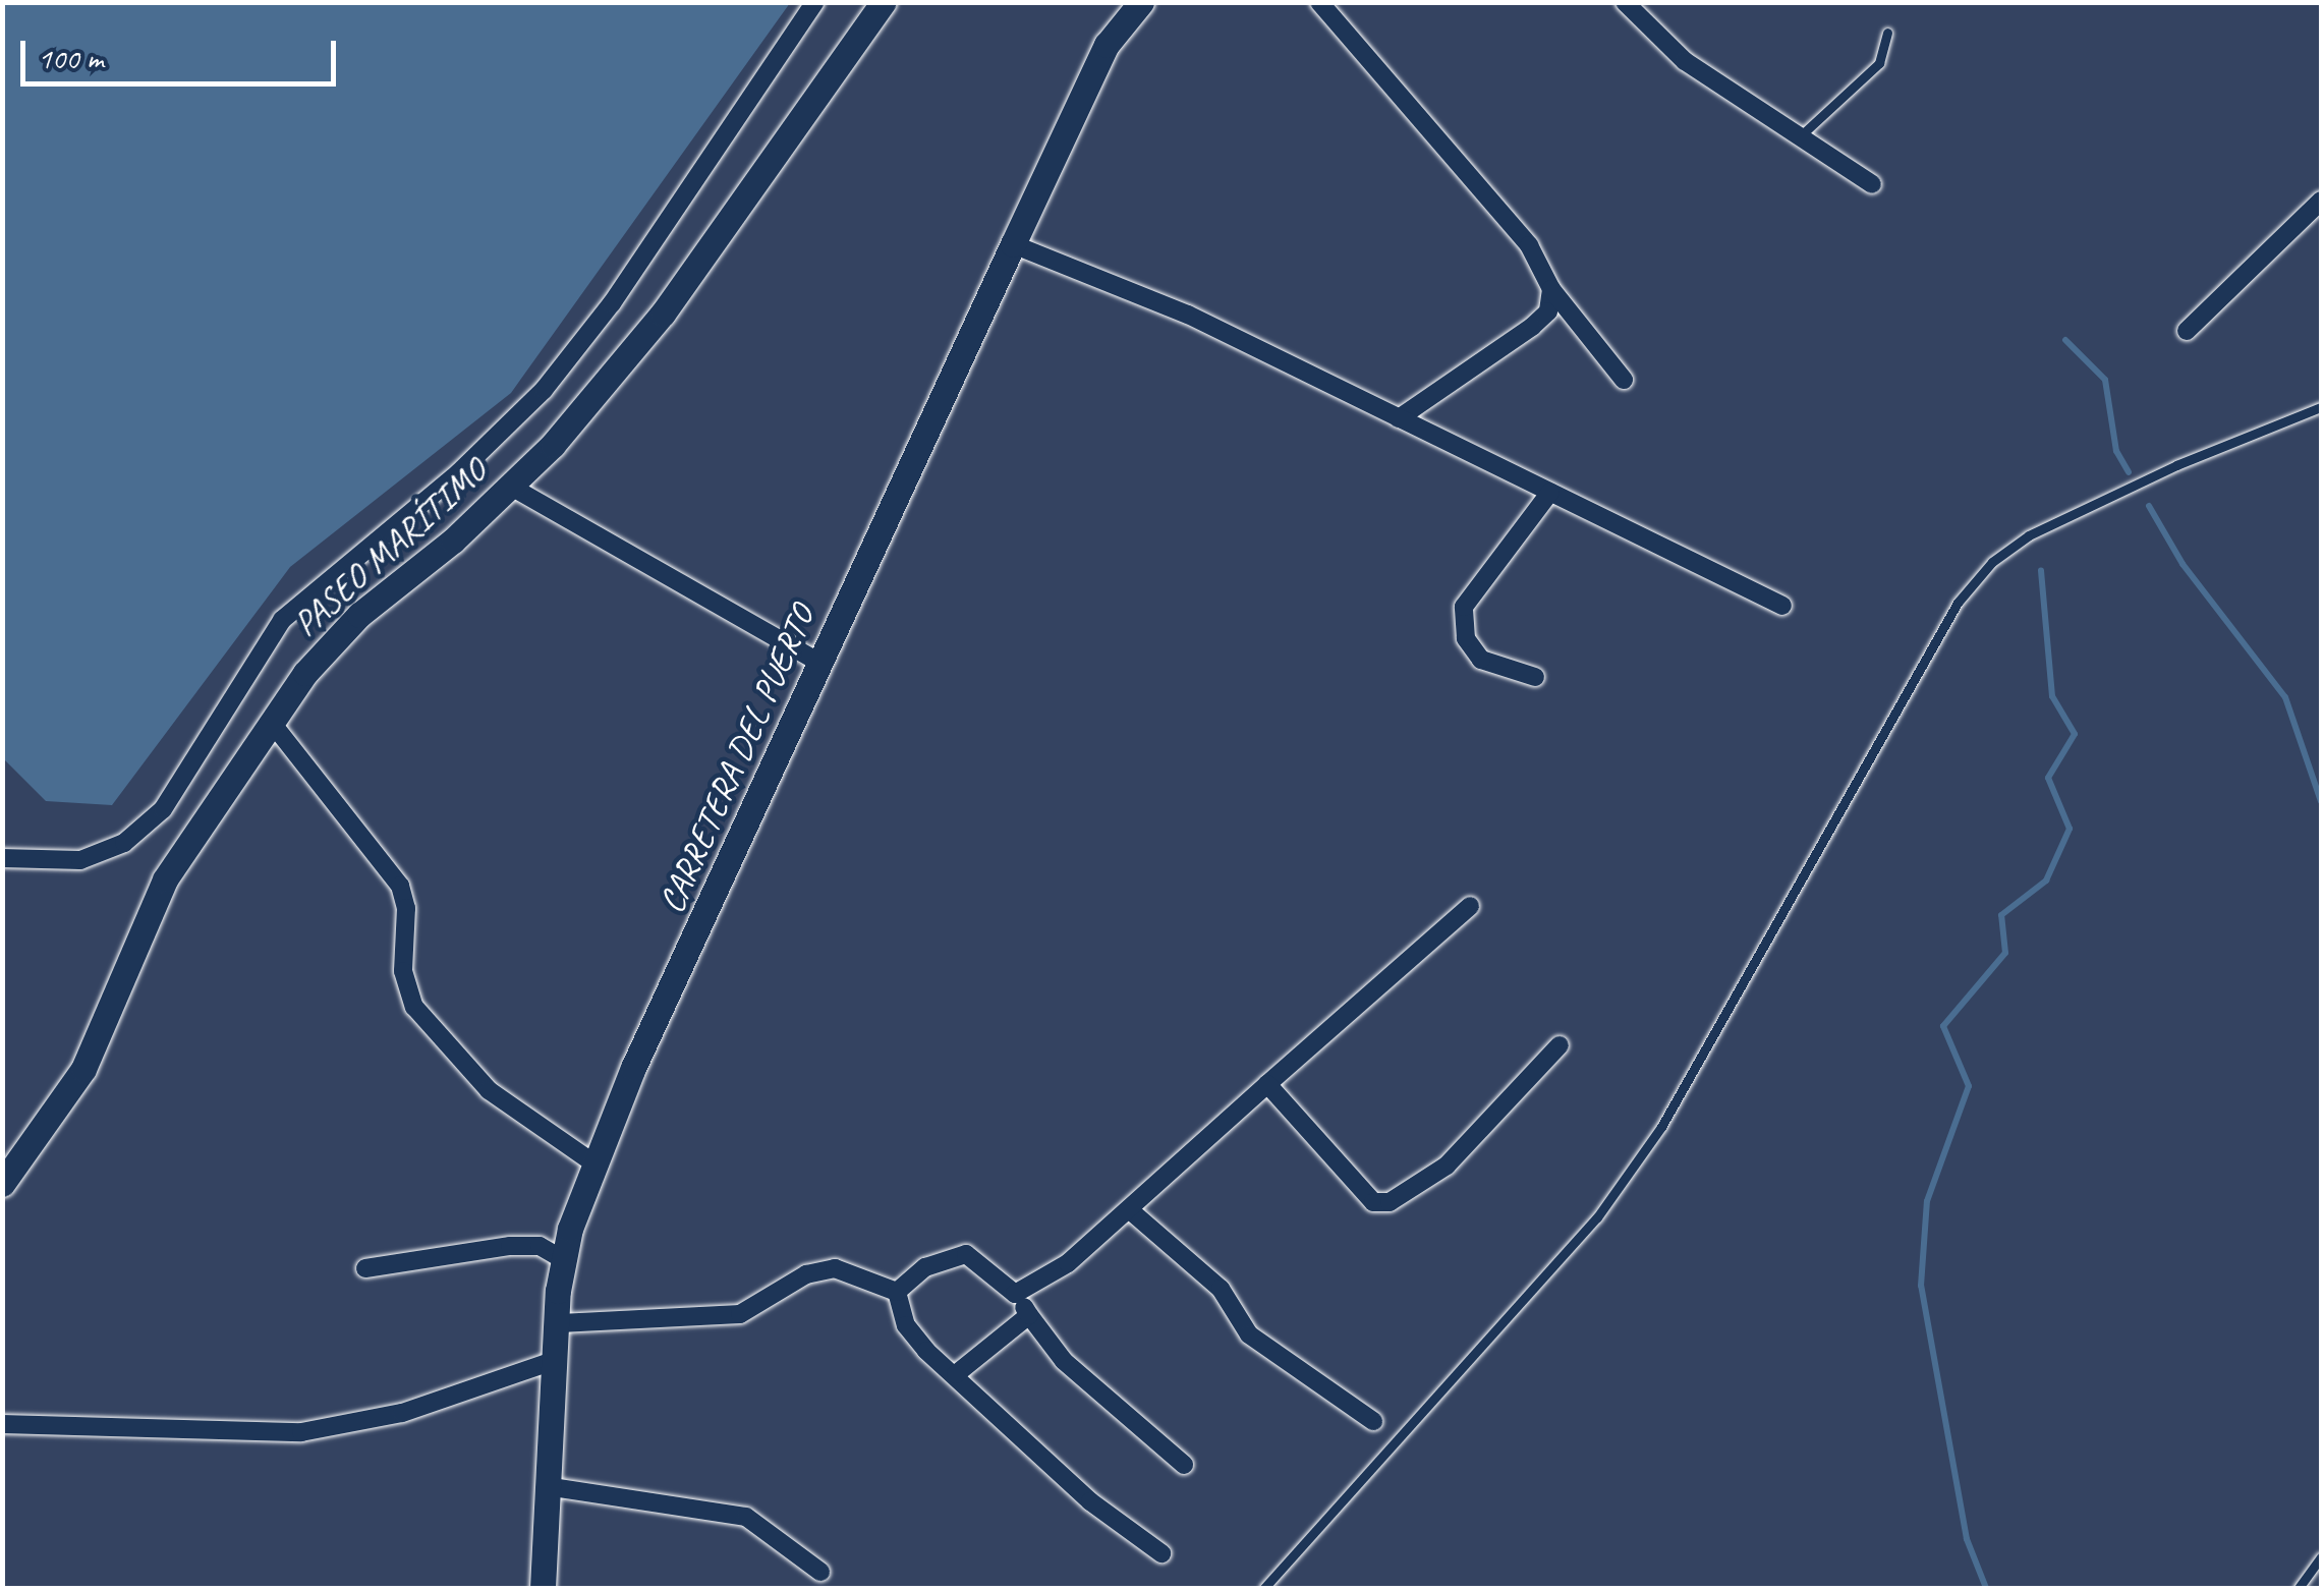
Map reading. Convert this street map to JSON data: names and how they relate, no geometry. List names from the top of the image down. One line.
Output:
{"streets":{"main road":["PASEO MARÍTIMO","CARRETERA DEL PUERTO"]},"scale_bar":"100 m"}
